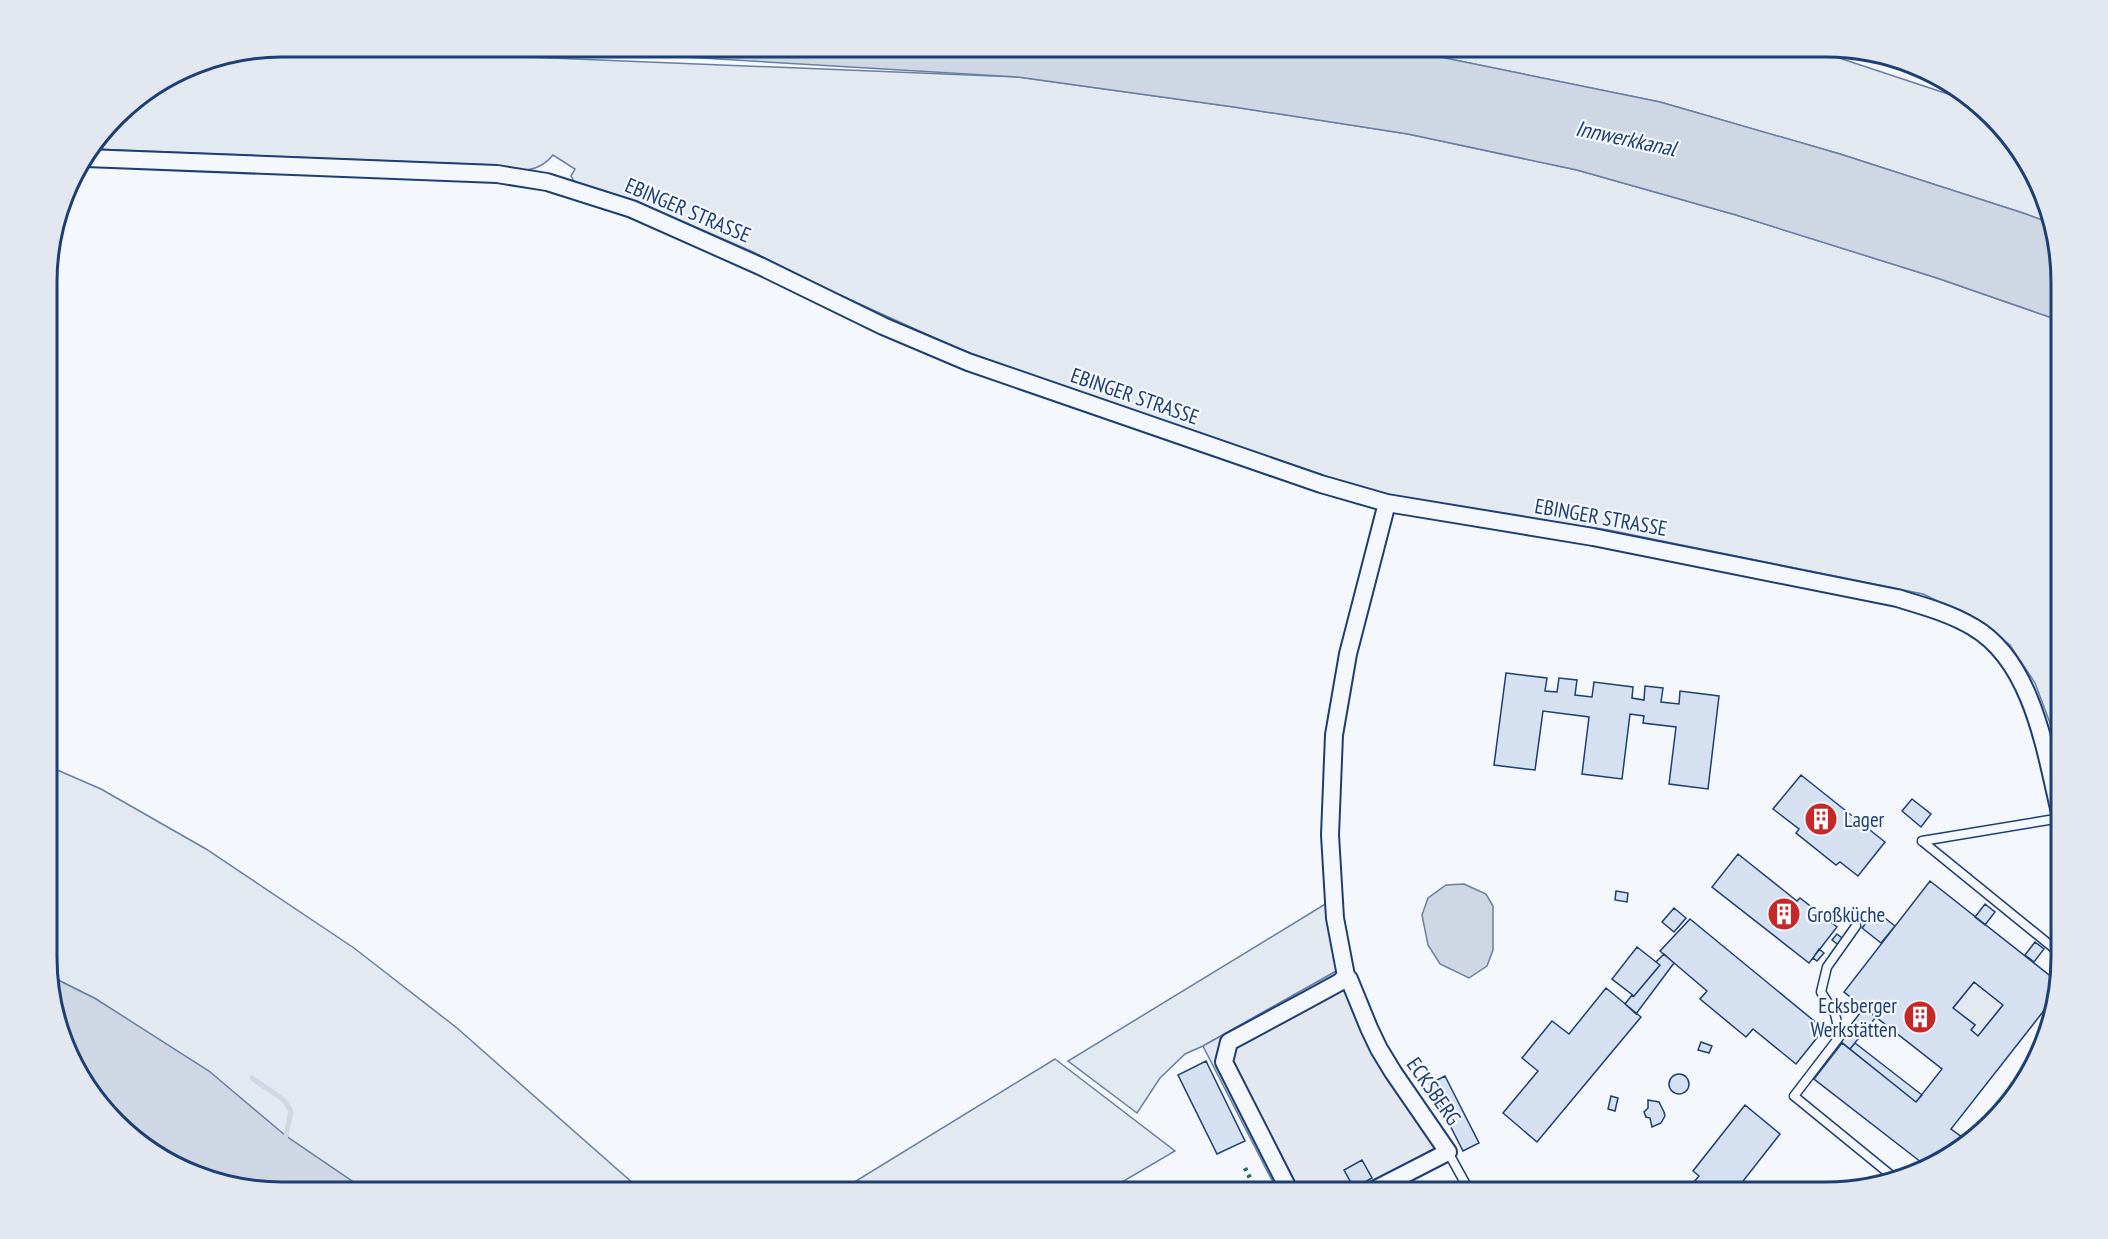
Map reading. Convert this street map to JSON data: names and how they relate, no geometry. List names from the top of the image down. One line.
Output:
{"streets":{"street":["EBINGER STRASSE","ECKSBERG"]},"crossings":[["EBINGER STRASSE","ECKSBERG"]],"water":["Innwerkkanal"],"places":{"building":["Lager","Großküche","Ecksberger Werkstätten"]}}
